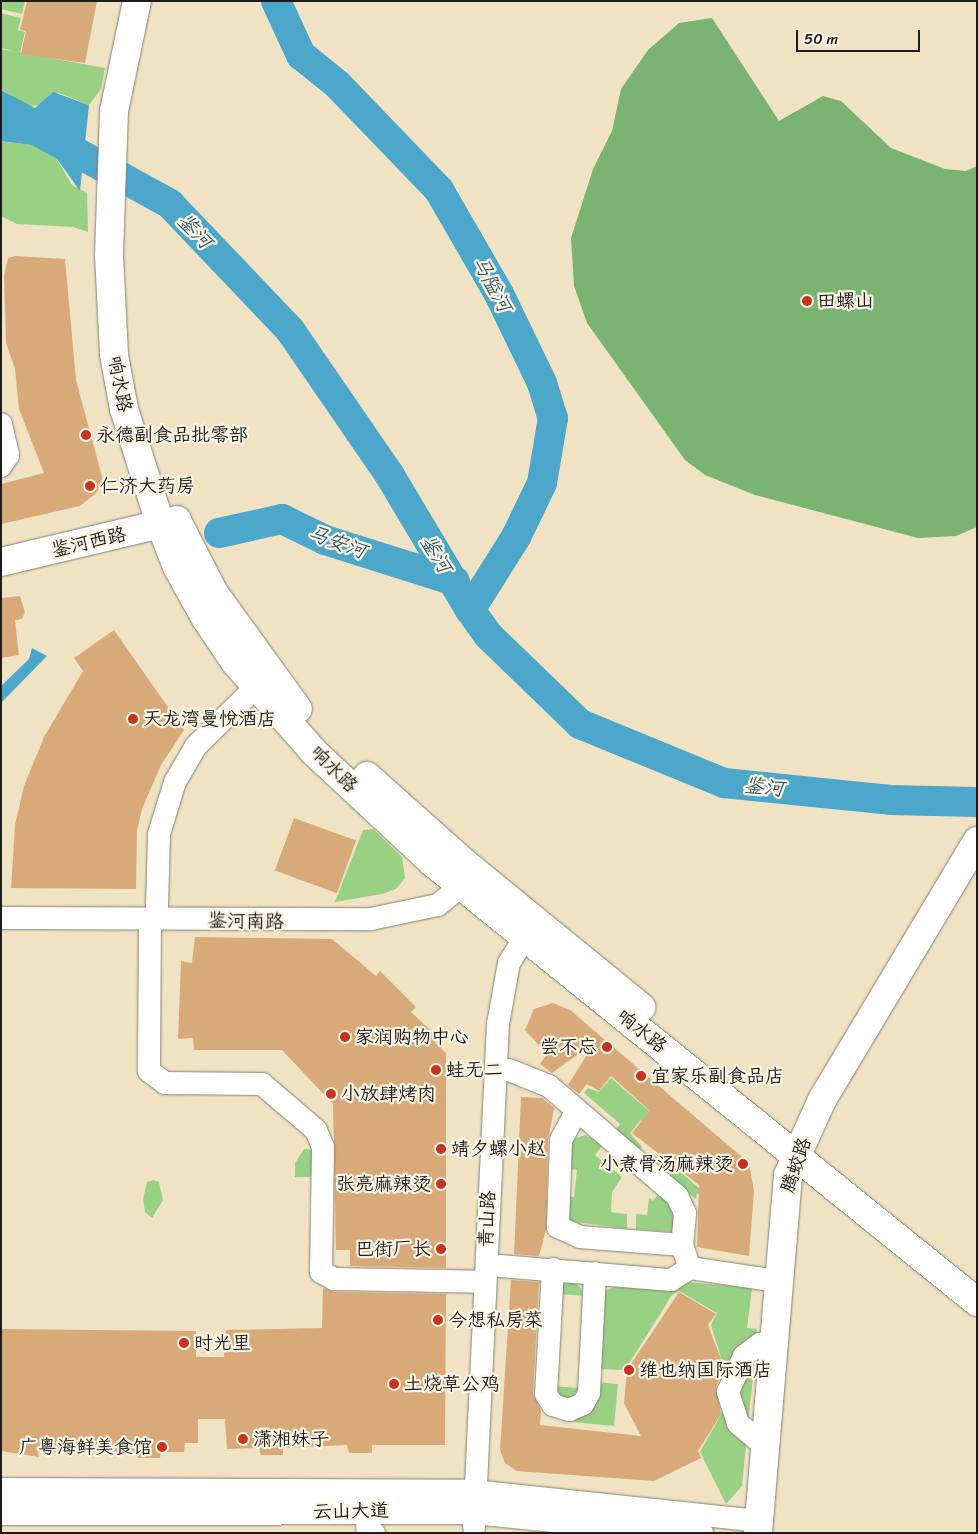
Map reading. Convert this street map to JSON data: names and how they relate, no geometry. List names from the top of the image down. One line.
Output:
{"streets":{"main road":["响水路","鉴河西路","腾蛟路","云山大道"],"street":["鉴河南路","青山路"]},"crossings":[["响水路","鉴河西路"],["响水路","鉴河南路"],["响水路","腾蛟路"],["响水路","青山路"],["青山路","云山大道"]],"water":["鉴河","马隘河","马安河"],"places":["田螺山","永德副食品批零部","仁济大药房","天龙湾曼悦酒店","家润购物中心","尝不忘","蛙无二","宜家乐副食品店","小放肆烤肉","靖夕螺小赵","小煮骨汤麻辣烫","张亮麻辣烫","巴街厂长","今想私房菜","时光里","维也纳国际酒店","土烧草公鸡","潇湘妹子","广粤海鲜美食馆"],"scale_bar":"50 m"}
